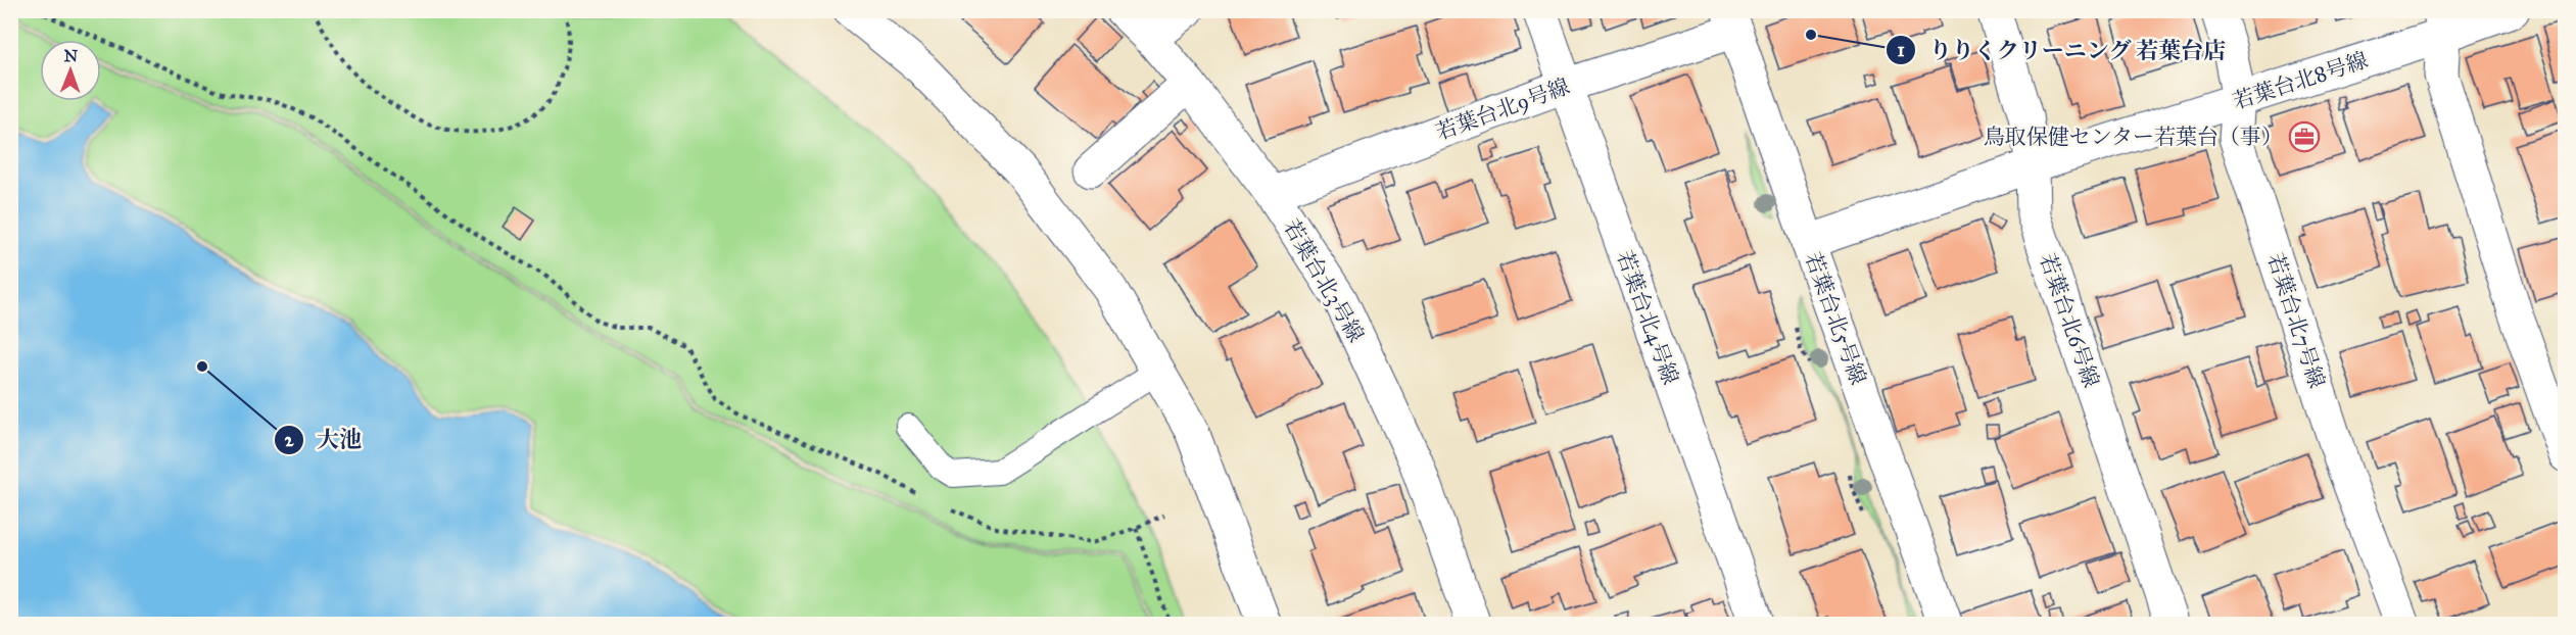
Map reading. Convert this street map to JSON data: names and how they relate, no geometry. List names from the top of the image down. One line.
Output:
{"streets":{"street":["若葉台北8号線","若葉台北9号線","若葉台北3号線","若葉台北4号線","若葉台北5号線","若葉台北6号線","若葉台北7号線"]},"crossings":[["若葉台北8号線","若葉台北5号線"],["若葉台北8号線","若葉台北6号線"],["若葉台北8号線","若葉台北7号線"],["若葉台北9号線","若葉台北3号線"],["若葉台北9号線","若葉台北4号線"],["若葉台北9号線","若葉台北5号線"]],"places":{"other":["りりくクリーニング 若葉台店","大池"],"office":["鳥取保健センター若葉台（事）"]},"north":"top"}
